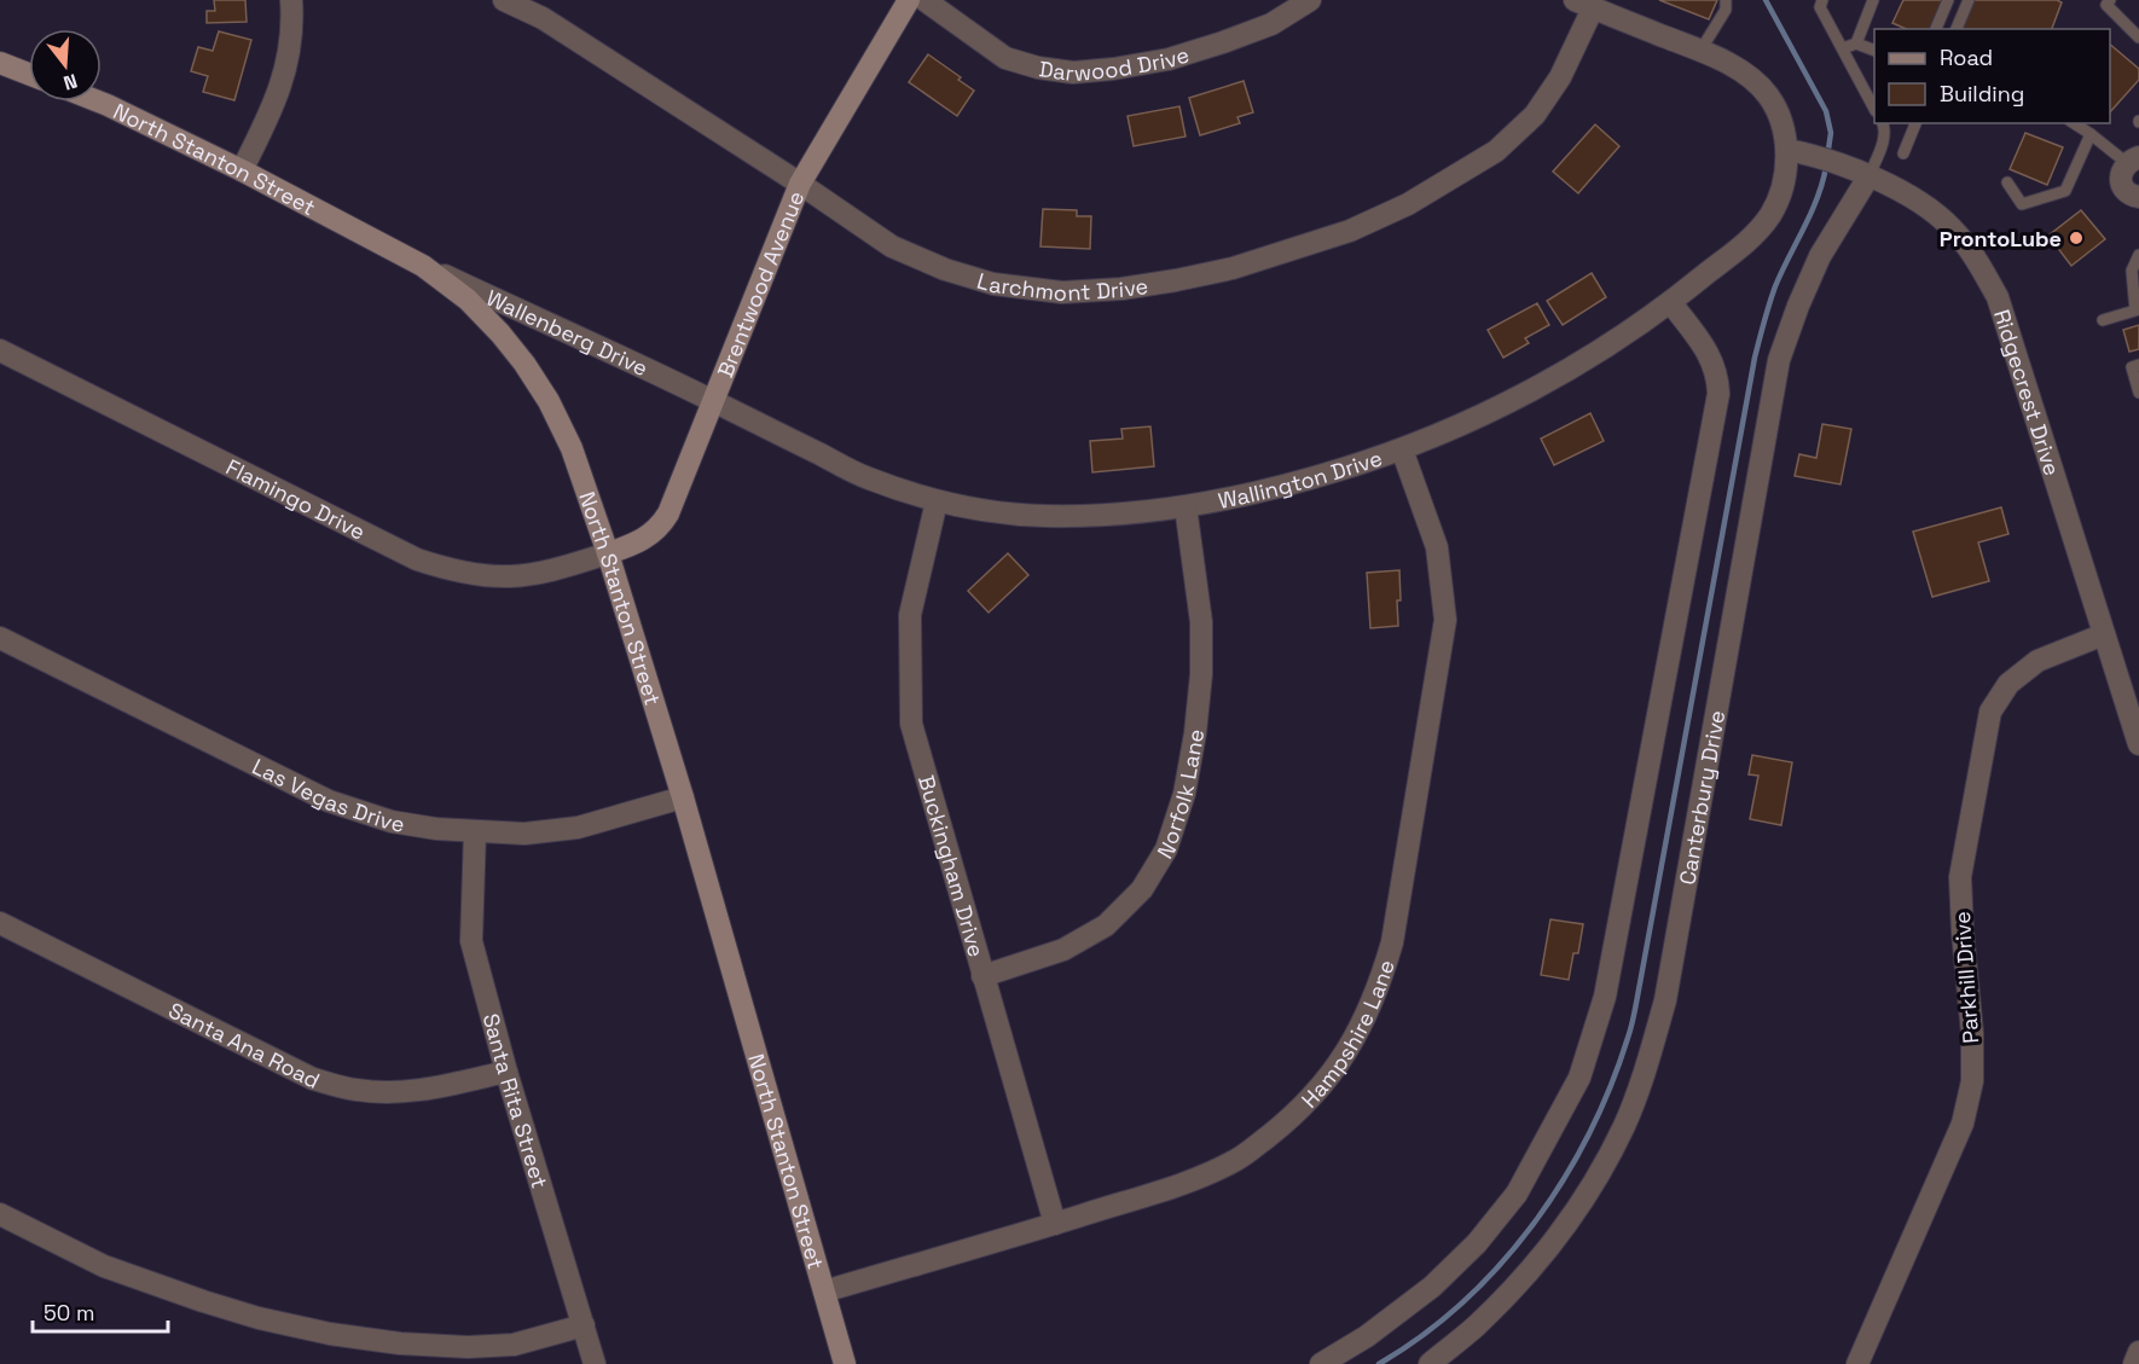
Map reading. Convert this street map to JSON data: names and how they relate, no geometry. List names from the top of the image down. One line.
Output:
{"streets":{"street":["Darwood Drive","North Stanton Street","Larchmont Drive","Brentwood Avenue","Wallenberg Drive","Ridgecrest Drive","Wallington Drive","Flamingo Drive","Norfolk Lane","Las Vegas Drive","Canterbury Drive","Buckingham Drive","Parkhill Drive","Hampshire Lane","Santa Ana Road","Santa Rita Street"]},"crossings":[["North Stanton Street","Brentwood Avenue"],["North Stanton Street","Wallenberg Drive"],["North Stanton Street","Flamingo Drive"],["North Stanton Street","Las Vegas Drive"],["North Stanton Street","Hampshire Lane"],["Larchmont Drive","Brentwood Avenue"],["Brentwood Avenue","Wallenberg Drive"],["Brentwood Avenue","Wallington Drive"],["Brentwood Avenue","Flamingo Drive"],["Wallenberg Drive","Wallington Drive"],["Ridgecrest Drive","Wallington Drive"],["Ridgecrest Drive","Canterbury Drive"],["Ridgecrest Drive","Parkhill Drive"],["Wallington Drive","Norfolk Lane"],["Wallington Drive","Buckingham Drive"],["Wallington Drive","Hampshire Lane"],["Norfolk Lane","Buckingham Drive"],["Las Vegas Drive","Santa Rita Street"],["Buckingham Drive","Hampshire Lane"],["Santa Ana Road","Santa Rita Street"]],"places":["ProntoLube"],"legend":["Road","Building"],"scale_bar":"50 m","north":"bottom"}
